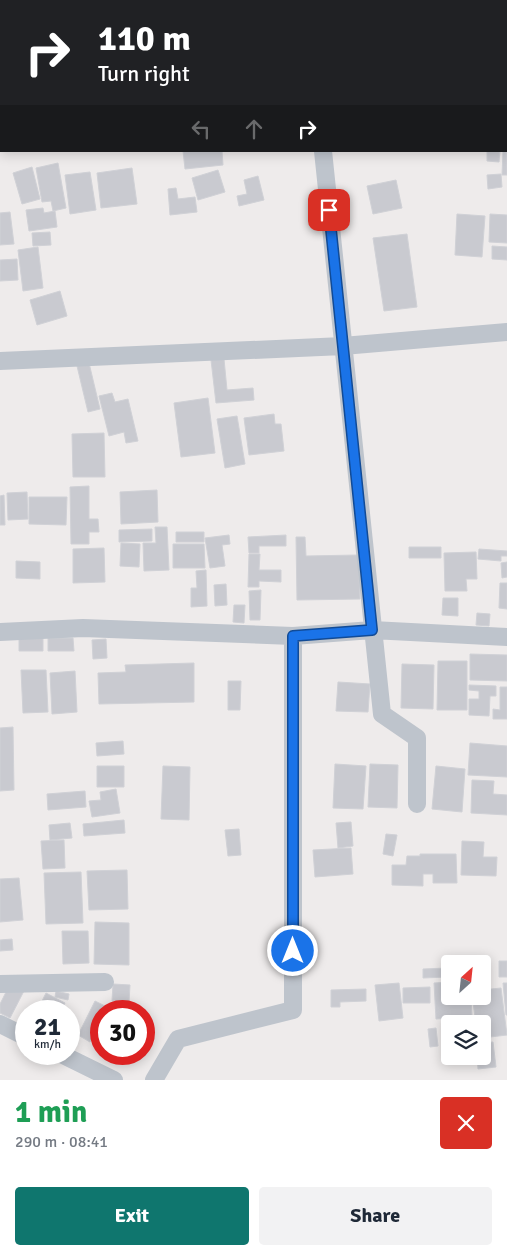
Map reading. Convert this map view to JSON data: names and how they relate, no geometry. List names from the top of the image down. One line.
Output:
{"north":"top right","page":{"turn":["110 m","Turn right"],"speed":"21 km/h","limit":"30","heading":["1 min","290 m · 08:41"],"buttons":["Exit","Share"]}}
